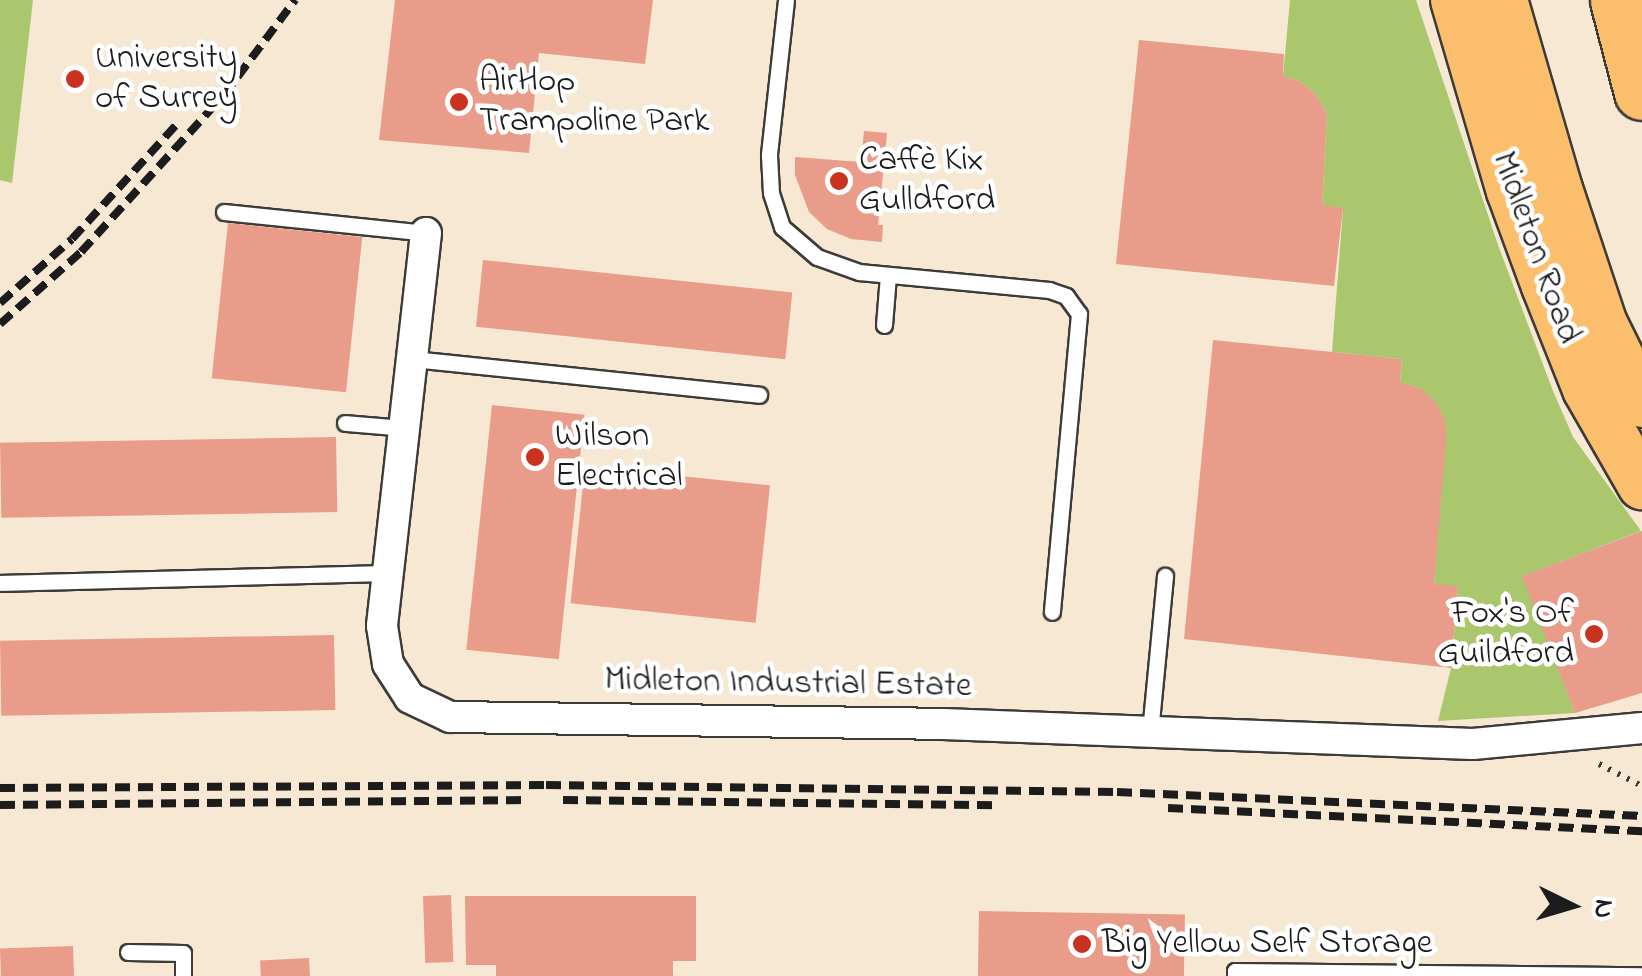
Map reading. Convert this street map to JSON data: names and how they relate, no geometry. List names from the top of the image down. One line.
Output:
{"streets":{"main road":["Midleton Road"],"street":["Midleton Industrial Estate"]},"places":["University of Surrey","AirHop Trampoline Park","Caffè Kix Gulldford","Wilson Electrical","Fox's Of Guildford","Big Yellow Self Storage"],"north":"right"}
